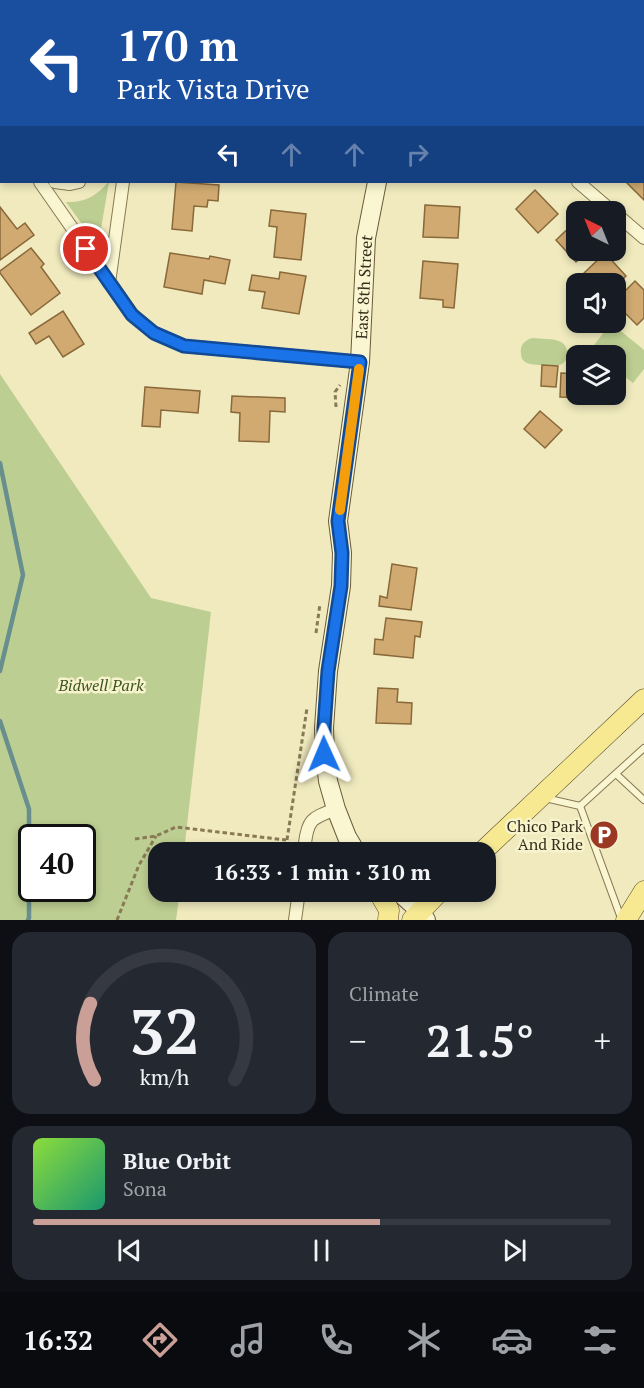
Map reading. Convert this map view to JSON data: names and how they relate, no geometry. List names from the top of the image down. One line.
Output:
{"streets":{"street":["East 8th Street"]},"parks":["Bidwell Park"],"places":{"parking":["Chico Park And Ride"]},"north":"top left","page":{"turn":["170 m","Park Vista Drive"],"limit":"40","trip":"16:33 · 1 min · 310 m","tile":"Climate","heat":["−","21.5°","+"],"song":["Blue Orbit","Sona"],"tabs":"16:32","gauge":["32","km/h"]}}
